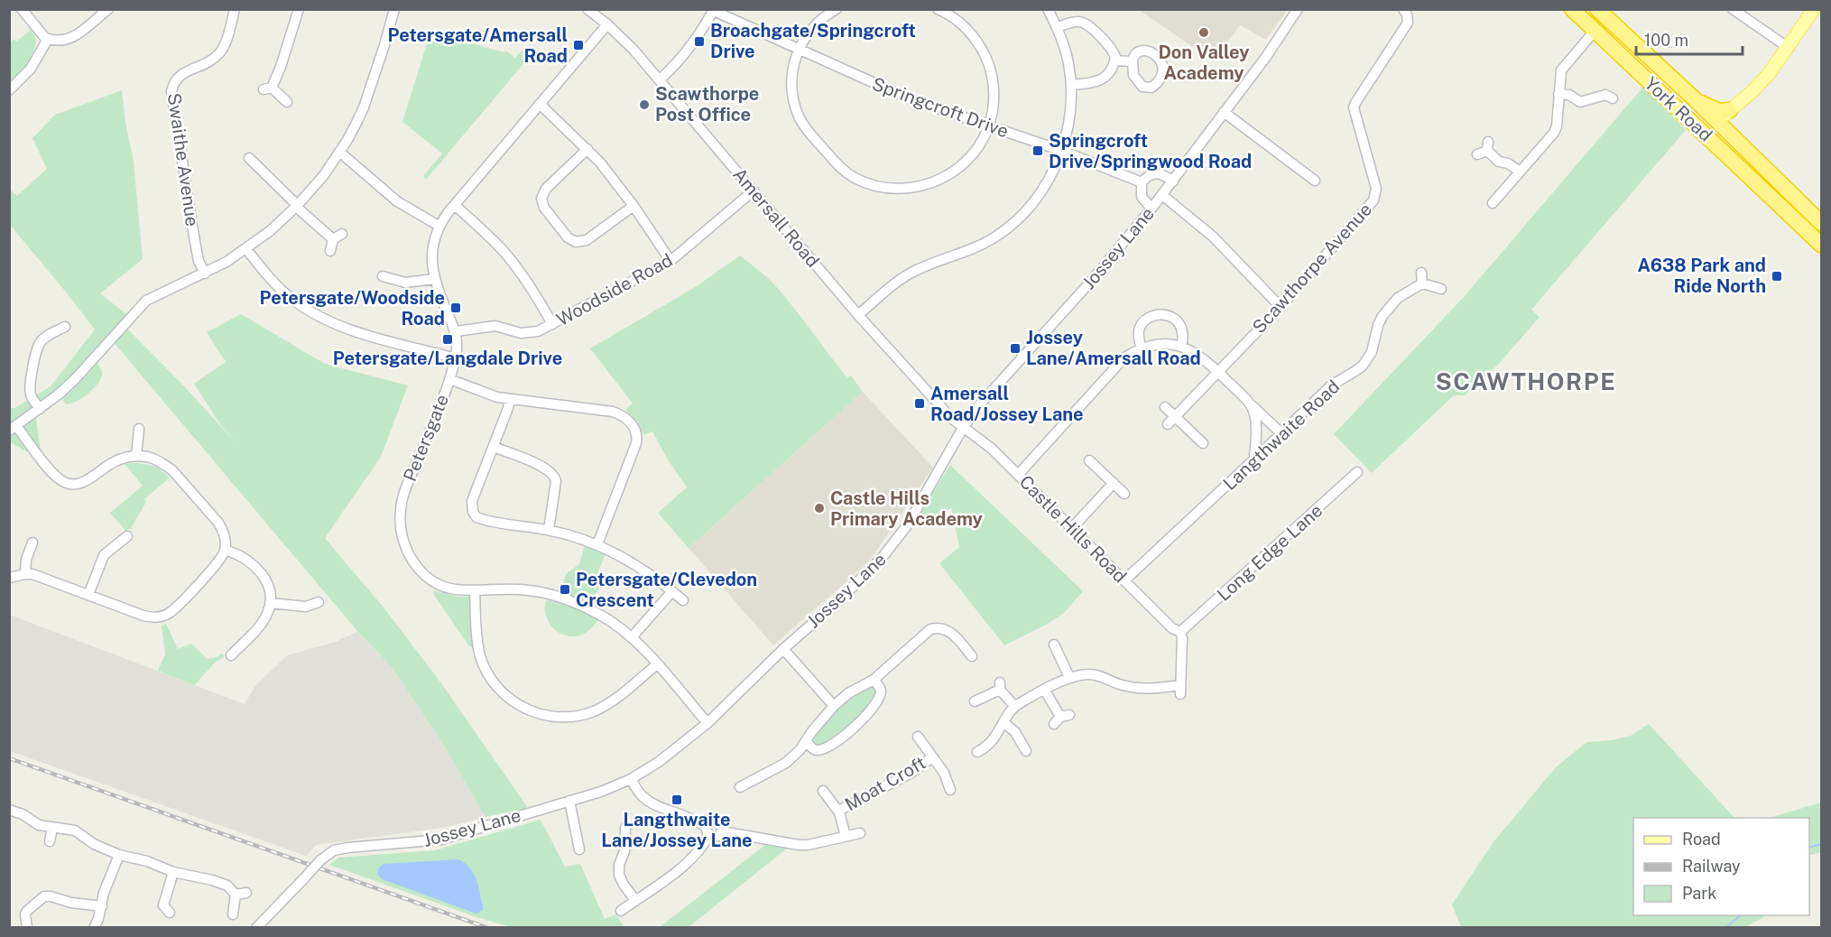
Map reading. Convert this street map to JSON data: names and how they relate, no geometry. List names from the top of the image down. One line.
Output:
{"streets":{"highway":["York Road"],"street":["Springcroft Drive","Swaithe Avenue","Amersall Road","Jossey Lane","Scawthorpe Avenue","Woodside Road","Langthwaite Road","Petersgate","Castle Hills Road","Long Edge Lane","Moat Croft"]},"crossings":[["Amersall Road","Jossey Lane"],["Amersall Road","Woodside Road"],["Amersall Road","Petersgate"],["Amersall Road","Castle Hills Road"],["Jossey Lane","Petersgate"],["Jossey Lane","Castle Hills Road"],["Woodside Road","Petersgate"],["Langthwaite Road","Castle Hills Road"],["Castle Hills Road","Long Edge Lane"]],"districts":["SCAWTHORPE"],"places":{"other":["Don Valley Academy","Scawthorpe Post Office","Castle Hills Primary Academy"],"transit":["Broachgate/Springcroft Drive","Petersgate/Amersall Road","Springcroft Drive/Springwood Road","A638 Park and Ride North","Petersgate/Woodside Road","Petersgate/Langdale Drive","Jossey Lane/Amersall Road","Amersall Road/Jossey Lane","Petersgate/Clevedon Crescent","Langthwaite Lane/Jossey Lane"]},"legend":["Road","Railway","Park"],"scale_bar":"100 m"}
